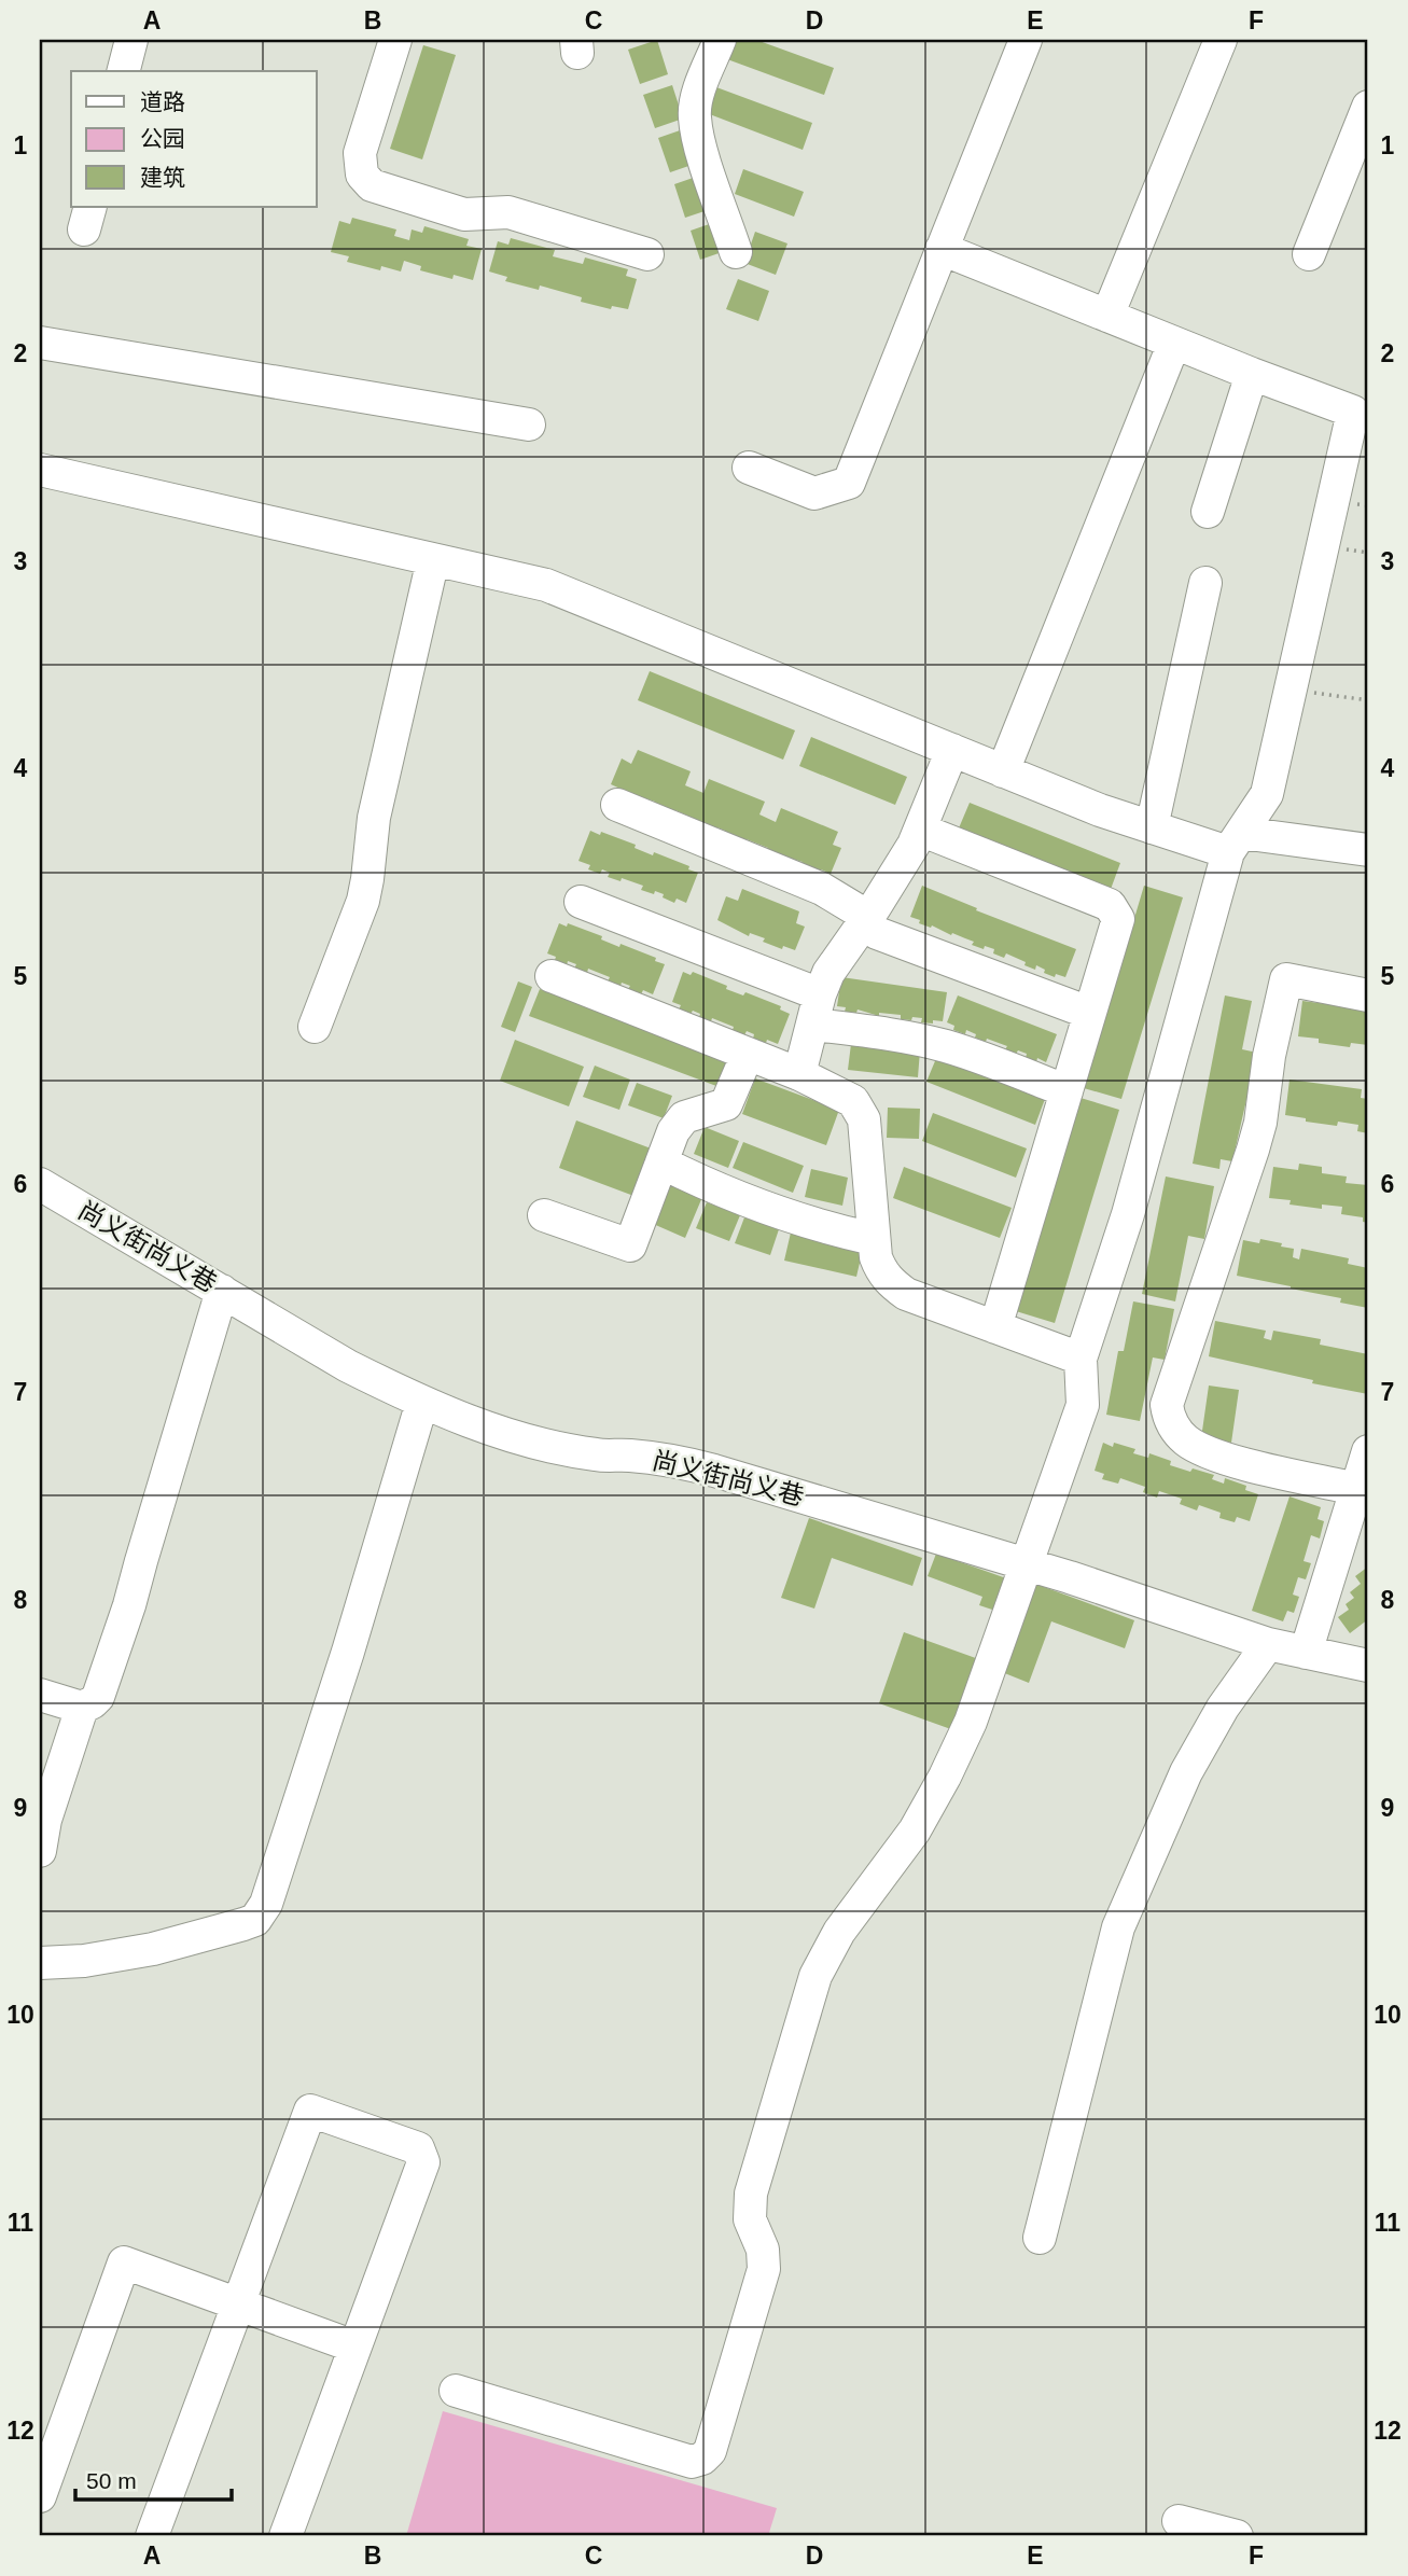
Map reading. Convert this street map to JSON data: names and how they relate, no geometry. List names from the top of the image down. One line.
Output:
{"streets":{"street":["尚义街尚义巷"]},"legend":["道路","公园","建筑"],"scale_bar":"50 m","grid":{"columns":["A","B","C","D","E","F"],"rows":["1","2","3","4","5","6","7","8","9","10","11","12"]}}
